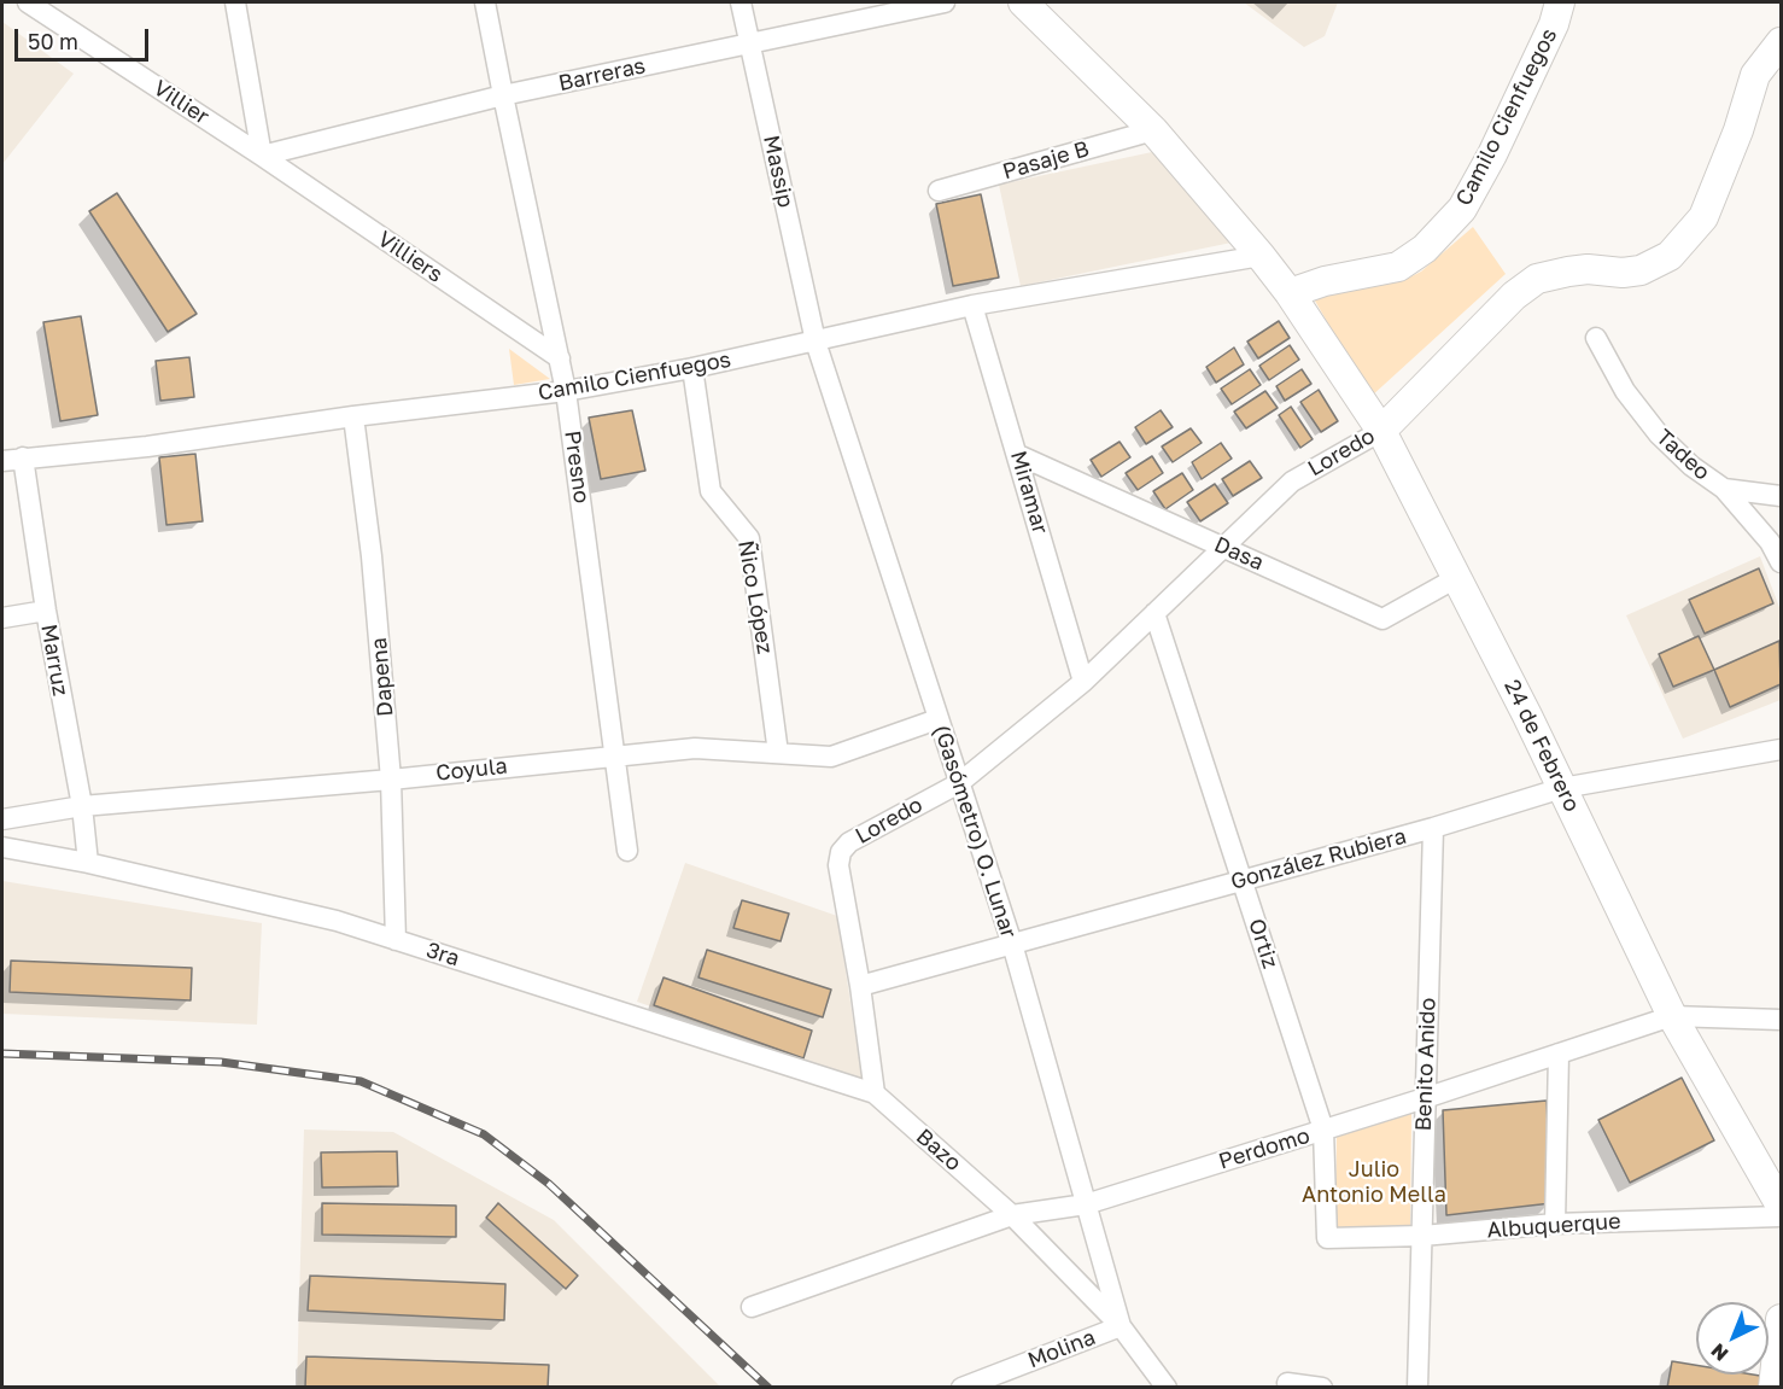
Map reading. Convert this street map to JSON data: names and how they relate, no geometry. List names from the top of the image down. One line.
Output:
{"streets":{"main road":["Camilo Cienfuegos","Loredo","24 de Febrero"],"street":["Barreras","Villier","Pasaje B","Massip","Villiers","Tadeo","Presno","Miramar","Dasa","Ñico López","Marruz","Dapena","Coyula","(Gasómetro) O. Lunar","González Rubiera","Ortiz","3ra","Benito Anido","Perdomo","Bazo","Albuquerque","Molina"]},"crossings":[["Barreras","Villier"],["Barreras","Massip"],["Barreras","Villiers"],["Barreras","Presno"],["Villier","Villiers"],["Camilo Cienfuegos","Massip"],["Camilo Cienfuegos","Presno"],["Camilo Cienfuegos","Miramar"],["Camilo Cienfuegos","Ñico López"],["Camilo Cienfuegos","Marruz"],["Camilo Cienfuegos","Dapena"],["Camilo Cienfuegos","24 de Febrero"],["Camilo Cienfuegos","(Gasómetro) O. Lunar"],["Pasaje B","24 de Febrero"],["Massip","(Gasómetro) O. Lunar"],["Villiers","Presno"],["Loredo","Miramar"],["Loredo","Dasa"],["Loredo","24 de Febrero"],["Loredo","(Gasómetro) O. Lunar"],["Loredo","González Rubiera"],["Loredo","Ortiz"],["Presno","Coyula"],["Miramar","Dasa"],["Dasa","24 de Febrero"],["Ñico López","Coyula"],["Marruz","Coyula"],["Marruz","3ra"],["Dapena","Coyula"],["Dapena","3ra"],["24 de Febrero","González Rubiera"],["24 de Febrero","Perdomo"],["Coyula","(Gasómetro) O. Lunar"],["(Gasómetro) O. Lunar","González Rubiera"],["(Gasómetro) O. Lunar","Perdomo"],["(Gasómetro) O. Lunar","Bazo"],["(Gasómetro) O. Lunar","Molina"],["González Rubiera","Ortiz"],["González Rubiera","Benito Anido"],["Ortiz","Perdomo"],["Ortiz","Albuquerque"],["3ra","Bazo"],["Benito Anido","Perdomo"],["Benito Anido","Albuquerque"],["Perdomo","Bazo"],["Bazo","Molina"]],"parks":["Julio Antonio Mella"],"scale_bar":"50 m","north":"bottom left"}
